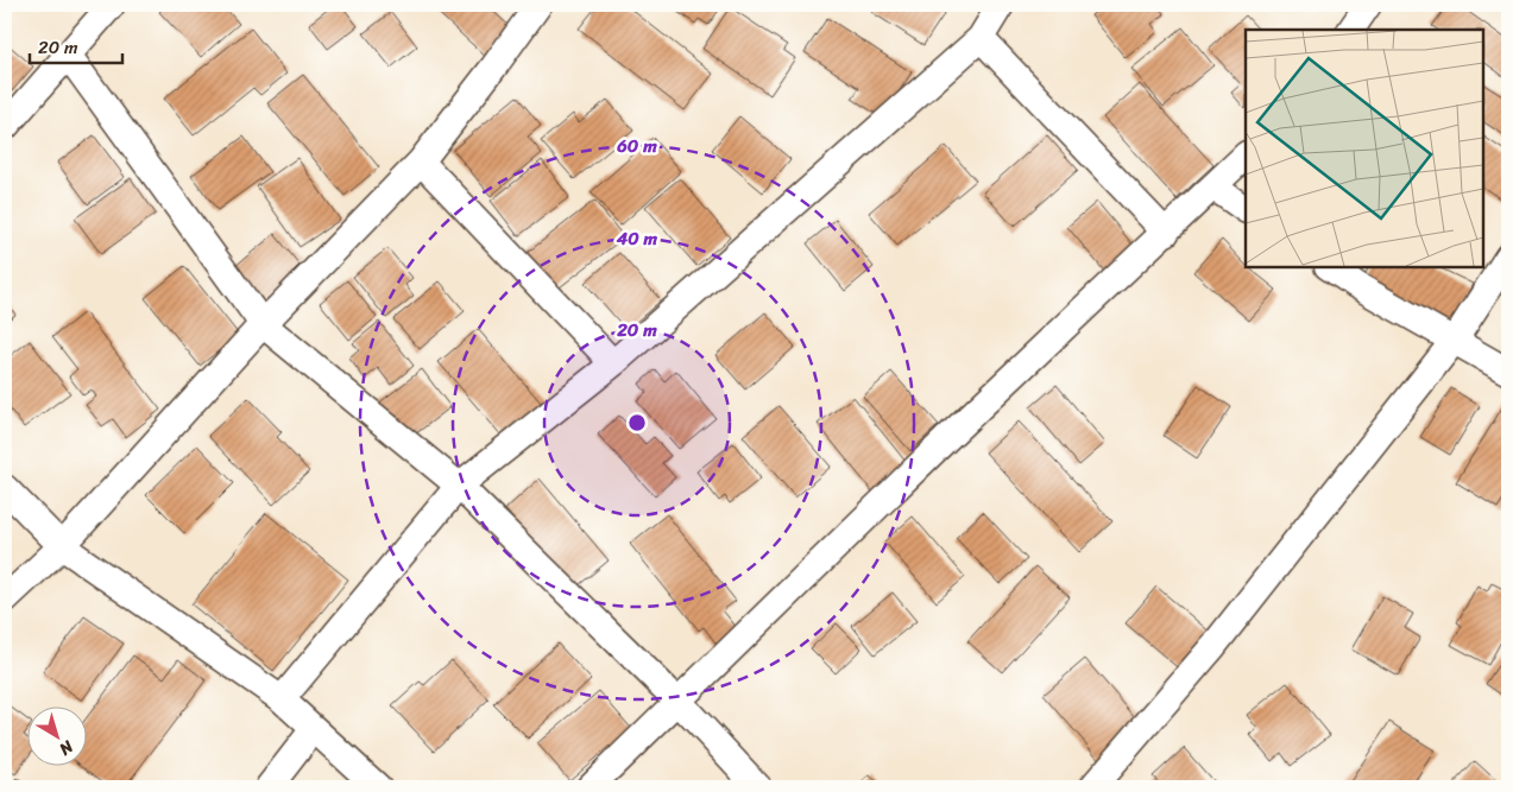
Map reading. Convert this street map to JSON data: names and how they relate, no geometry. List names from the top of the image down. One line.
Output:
{"scale_bar":"20 m","north":"bottom right","rings":["60 m","40 m","20 m"]}
